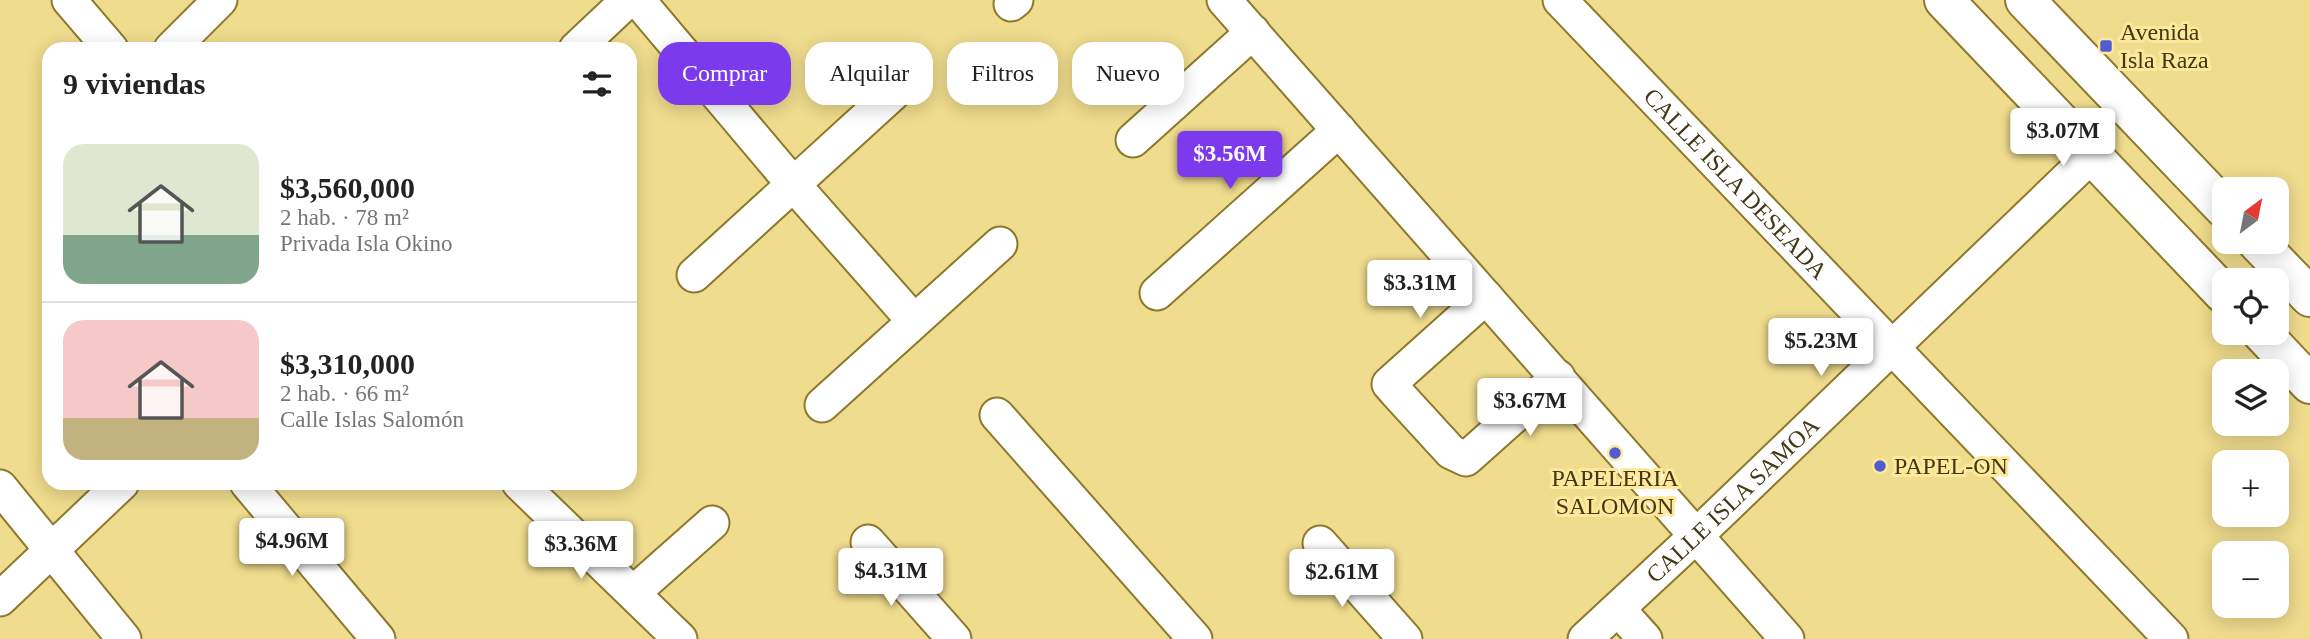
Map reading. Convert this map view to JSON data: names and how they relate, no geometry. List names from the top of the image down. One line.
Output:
{"streets":{"street":["CALLE ISLA DESEADA","CALLE ISLA SAMOA"]},"crossings":[["CALLE ISLA DESEADA","CALLE ISLA SAMOA"]],"places":{"transit":["Avenida Isla Raza"],"other":["PAPELERIA SALOMON","PAPEL-ON"]},"north":"top right","page":{"chip":["Comprar","Alquilar","Filtros","Nuevo"],"heading":"9 viviendas","price":["$3.07M","$3.56M","$3.31M","$5.23M","$3.67M","$4.96M","$3.36M","$4.31M","$2.61M"],"list":[{"name":"$3,560,000","note":"2 hab. · 78 m² · Privada Isla Okino"},{"name":"$3,310,000","note":"2 hab. · 66 m² · Calle Islas Salomón"}],"map_buttons":["+","−"]}}
